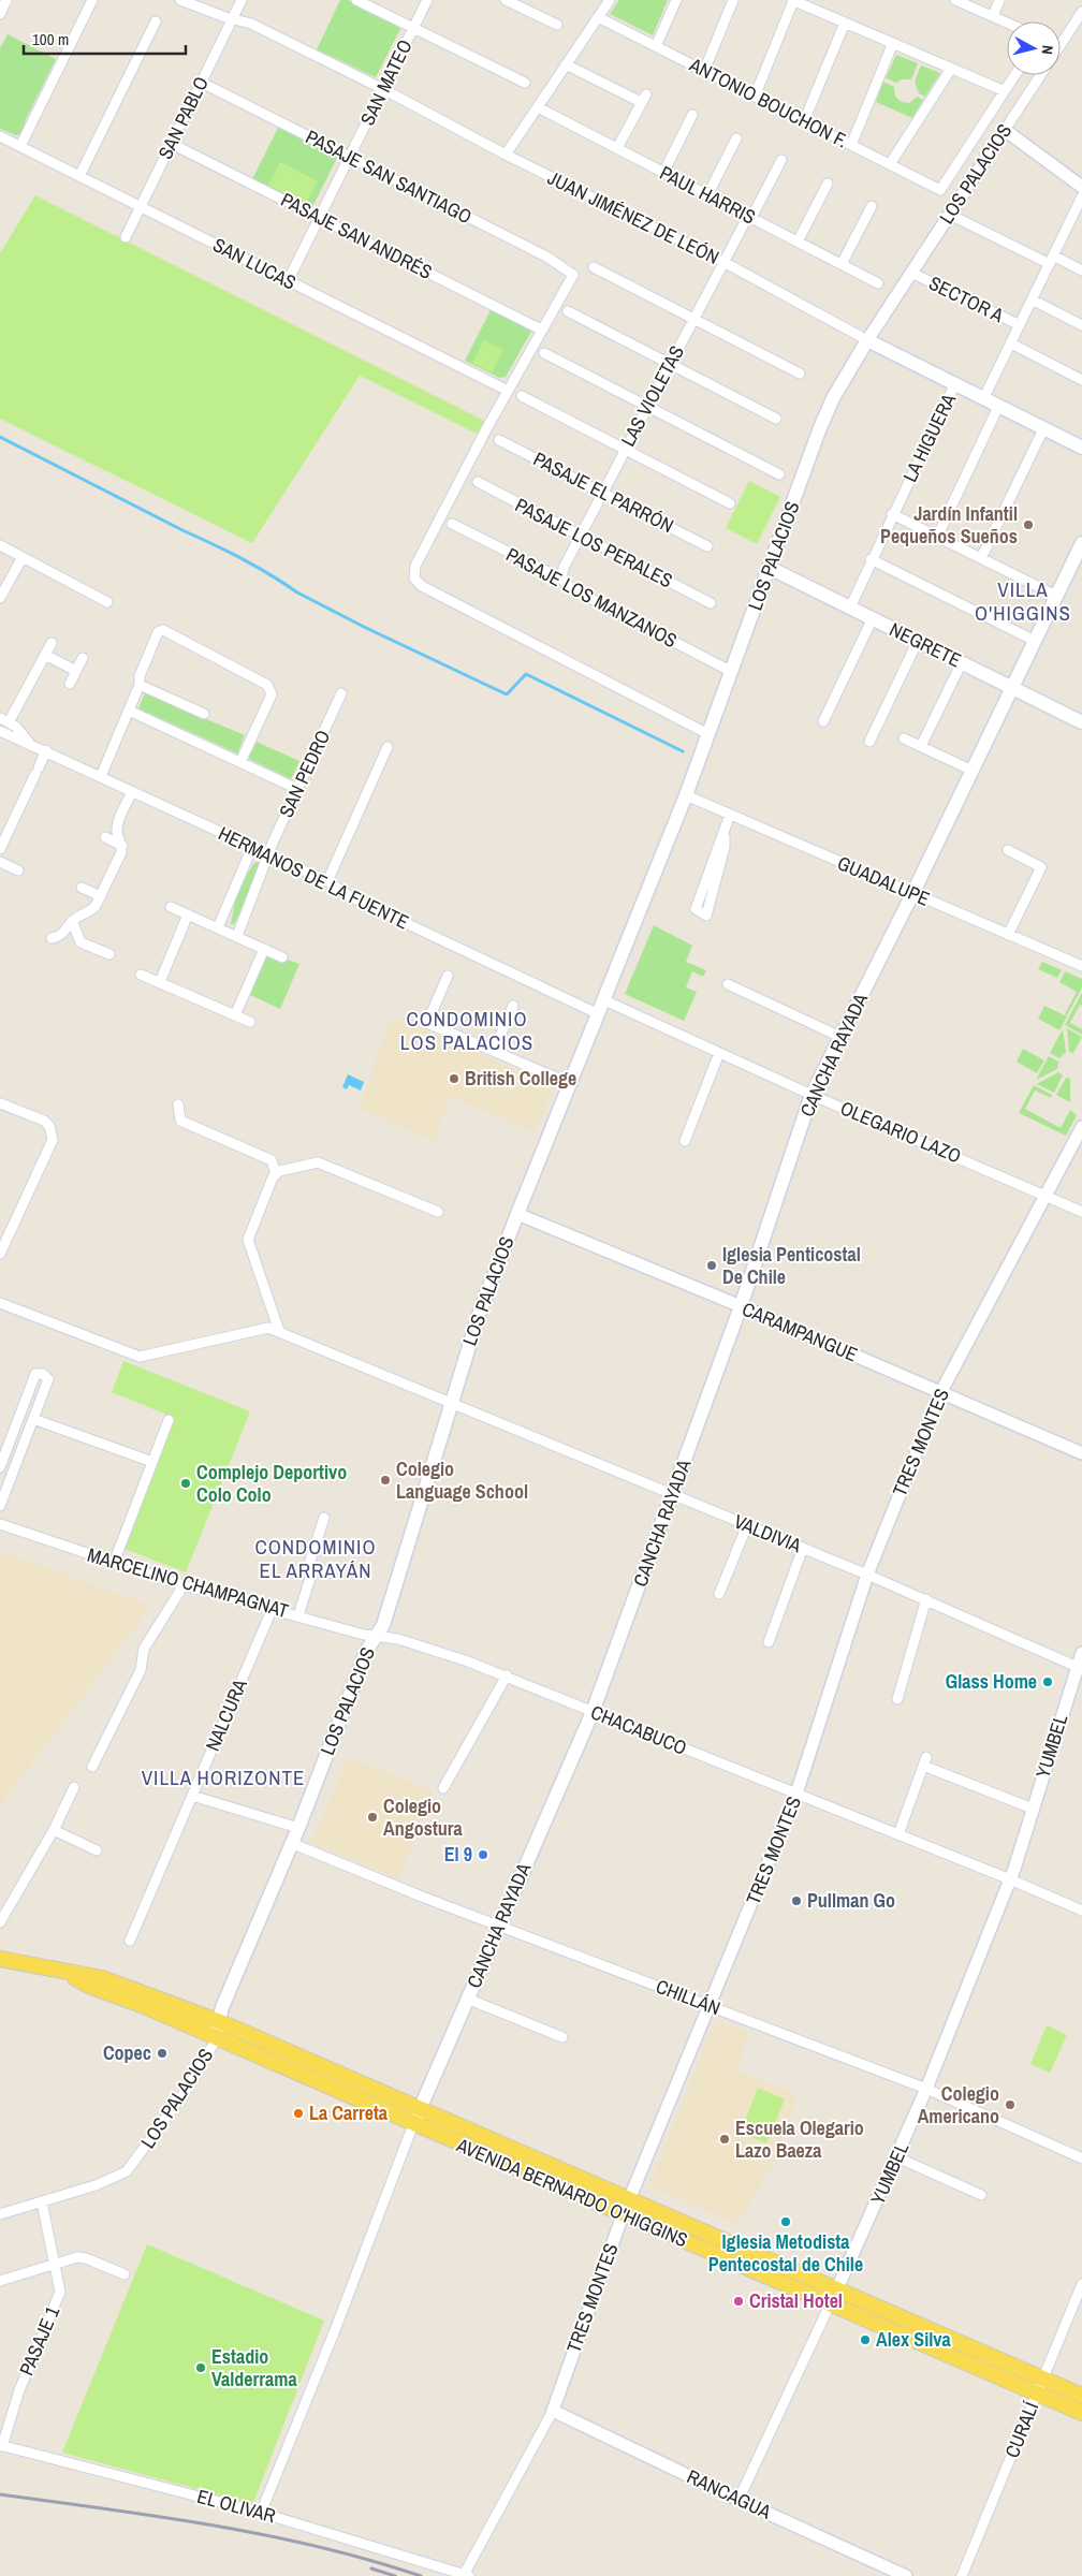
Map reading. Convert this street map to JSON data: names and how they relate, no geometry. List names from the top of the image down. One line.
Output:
{"streets":{"main road":["LOS PALACIOS","JUAN JIMÉNEZ DE LEÓN","NEGRETE","CANCHA RAYADA","AVENIDA BERNARDO O'HIGGINS"],"street":["SAN MATEO","ANTONIO BOUCHON F.","SAN PABLO","PASAJE SAN SANTIAGO","PAUL HARRIS","PASAJE SAN ANDRÉS","SAN LUCAS","SECTOR A","LAS VIOLETAS","LA HIGUERA","PASAJE EL PARRÓN","PASAJE LOS PERALES","PASAJE LOS MANZANOS","SAN PEDRO","HERMANOS DE LA FUENTE","GUADALUPE","OLEGARIO LAZO","CARAMPANGUE","TRES MONTES","VALDIVIA","MARCELINO CHAMPAGNAT","NALCURA","CHACABUCO","YUMBEL","CHILLÁN","PASAJE 1","CURALÍ","RANCAGUA","EL OLIVAR"]},"crossings":[["SAN MATEO","PASAJE SAN SANTIAGO"],["SAN MATEO","JUAN JIMÉNEZ DE LEÓN"],["SAN MATEO","PASAJE SAN ANDRÉS"],["SAN MATEO","SAN LUCAS"],["SAN PABLO","PASAJE SAN SANTIAGO"],["SAN PABLO","JUAN JIMÉNEZ DE LEÓN"],["SAN PABLO","PASAJE SAN ANDRÉS"],["SAN PABLO","SAN LUCAS"],["LOS PALACIOS","JUAN JIMÉNEZ DE LEÓN"],["LOS PALACIOS","SECTOR A"],["LOS PALACIOS","PASAJE LOS MANZANOS"],["LOS PALACIOS","NEGRETE"],["LOS PALACIOS","HERMANOS DE LA FUENTE"],["LOS PALACIOS","GUADALUPE"],["LOS PALACIOS","OLEGARIO LAZO"],["LOS PALACIOS","CARAMPANGUE"],["LOS PALACIOS","VALDIVIA"],["LOS PALACIOS","MARCELINO CHAMPAGNAT"],["LOS PALACIOS","CHACABUCO"],["LOS PALACIOS","CHILLÁN"],["LOS PALACIOS","AVENIDA BERNARDO O'HIGGINS"],["LOS PALACIOS","PASAJE 1"],["PASAJE SAN SANTIAGO","PASAJE SAN ANDRÉS"],["PAUL HARRIS","LAS VIOLETAS"],["JUAN JIMÉNEZ DE LEÓN","LAS VIOLETAS"],["JUAN JIMÉNEZ DE LEÓN","LA HIGUERA"],["LAS VIOLETAS","PASAJE EL PARRÓN"],["LAS VIOLETAS","PASAJE LOS PERALES"],["LAS VIOLETAS","PASAJE LOS MANZANOS"],["LA HIGUERA","NEGRETE"],["NEGRETE","CANCHA RAYADA"],["SAN PEDRO","HERMANOS DE LA FUENTE"],["GUADALUPE","CANCHA RAYADA"],["CANCHA RAYADA","OLEGARIO LAZO"],["CANCHA RAYADA","CARAMPANGUE"],["CANCHA RAYADA","VALDIVIA"],["CANCHA RAYADA","CHACABUCO"],["CANCHA RAYADA","CHILLÁN"],["CANCHA RAYADA","AVENIDA BERNARDO O'HIGGINS"],["CANCHA RAYADA","EL OLIVAR"],["OLEGARIO LAZO","TRES MONTES"],["CARAMPANGUE","TRES MONTES"],["TRES MONTES","VALDIVIA"],["TRES MONTES","CHACABUCO"],["TRES MONTES","CHILLÁN"],["TRES MONTES","AVENIDA BERNARDO O'HIGGINS"],["TRES MONTES","RANCAGUA"],["TRES MONTES","EL OLIVAR"],["VALDIVIA","YUMBEL"],["MARCELINO CHAMPAGNAT","NALCURA"],["MARCELINO CHAMPAGNAT","CHACABUCO"],["CHACABUCO","YUMBEL"],["YUMBEL","CHILLÁN"],["YUMBEL","AVENIDA BERNARDO O'HIGGINS"],["YUMBEL","RANCAGUA"],["AVENIDA BERNARDO O'HIGGINS","CURALÍ"],["PASAJE 1","EL OLIVAR"]],"districts":["VILLA O'HIGGINS","CONDOMINIO LOS PALACIOS","CONDOMINIO EL ARRAYÁN","VILLA HORIZONTE"],"places":["Jardín Infantil Pequeños Sueños","British College","Iglesia Penticostal De Chile","Colegio Language School","Complejo Deportivo Colo Colo","Glass Home","Colegio Angostura","El 9","Pullman Go","Copec","Colegio Americano","La Carreta","Escuela Olegario Lazo Baeza","Iglesia Metodista Pentecostal de Chile","Cristal Hotel","Alex Silva","Estadio Valderrama"],"scale_bar":"100 m","north":"right"}
